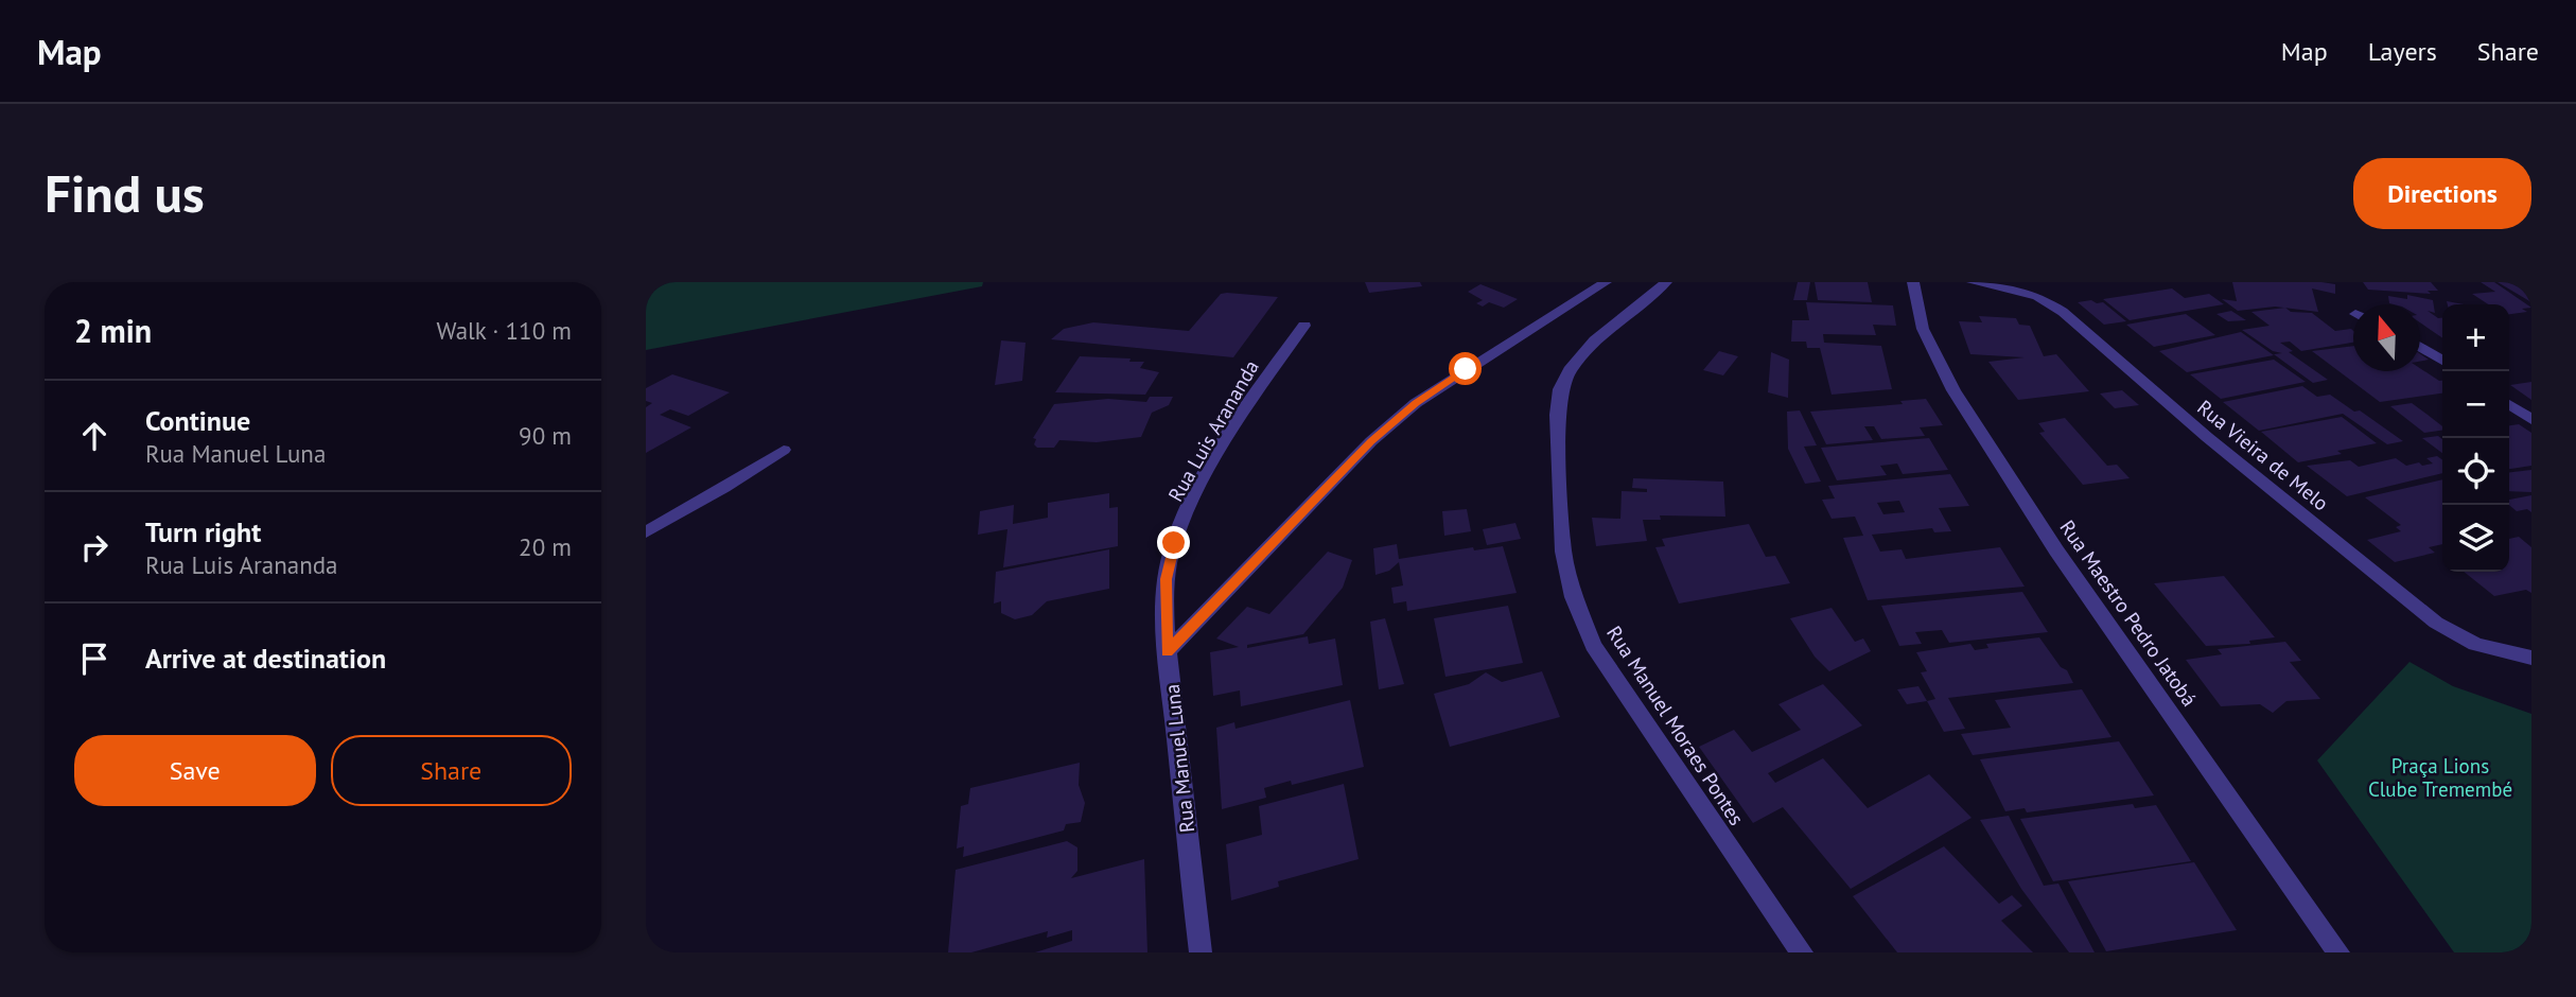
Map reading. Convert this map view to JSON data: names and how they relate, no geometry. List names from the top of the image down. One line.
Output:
{"streets":{"street":["Rua Luis Arananda","Rua Vieira de Melo","Rua Maestro Pedro Jatobá","Rua Manuel Moraes Pontes","Rua Manuel Luna"]},"crossings":[["Rua Luis Arananda","Rua Manuel Luna"]],"parks":["Praça Lions Clube Tremembé"],"north":"top","page":{"header":"Map","nav":["Map","Layers","Share"],"buttons":["Directions",["Save","Share"]],"title":"Find us","heading":["2 min","Walk · 110 m"],"map_buttons":["+","−"],"list":[["Continue","Rua Manuel Luna","90 m"],["Turn right","Rua Luis Arananda","20 m"],"Arrive at destination"]}}
